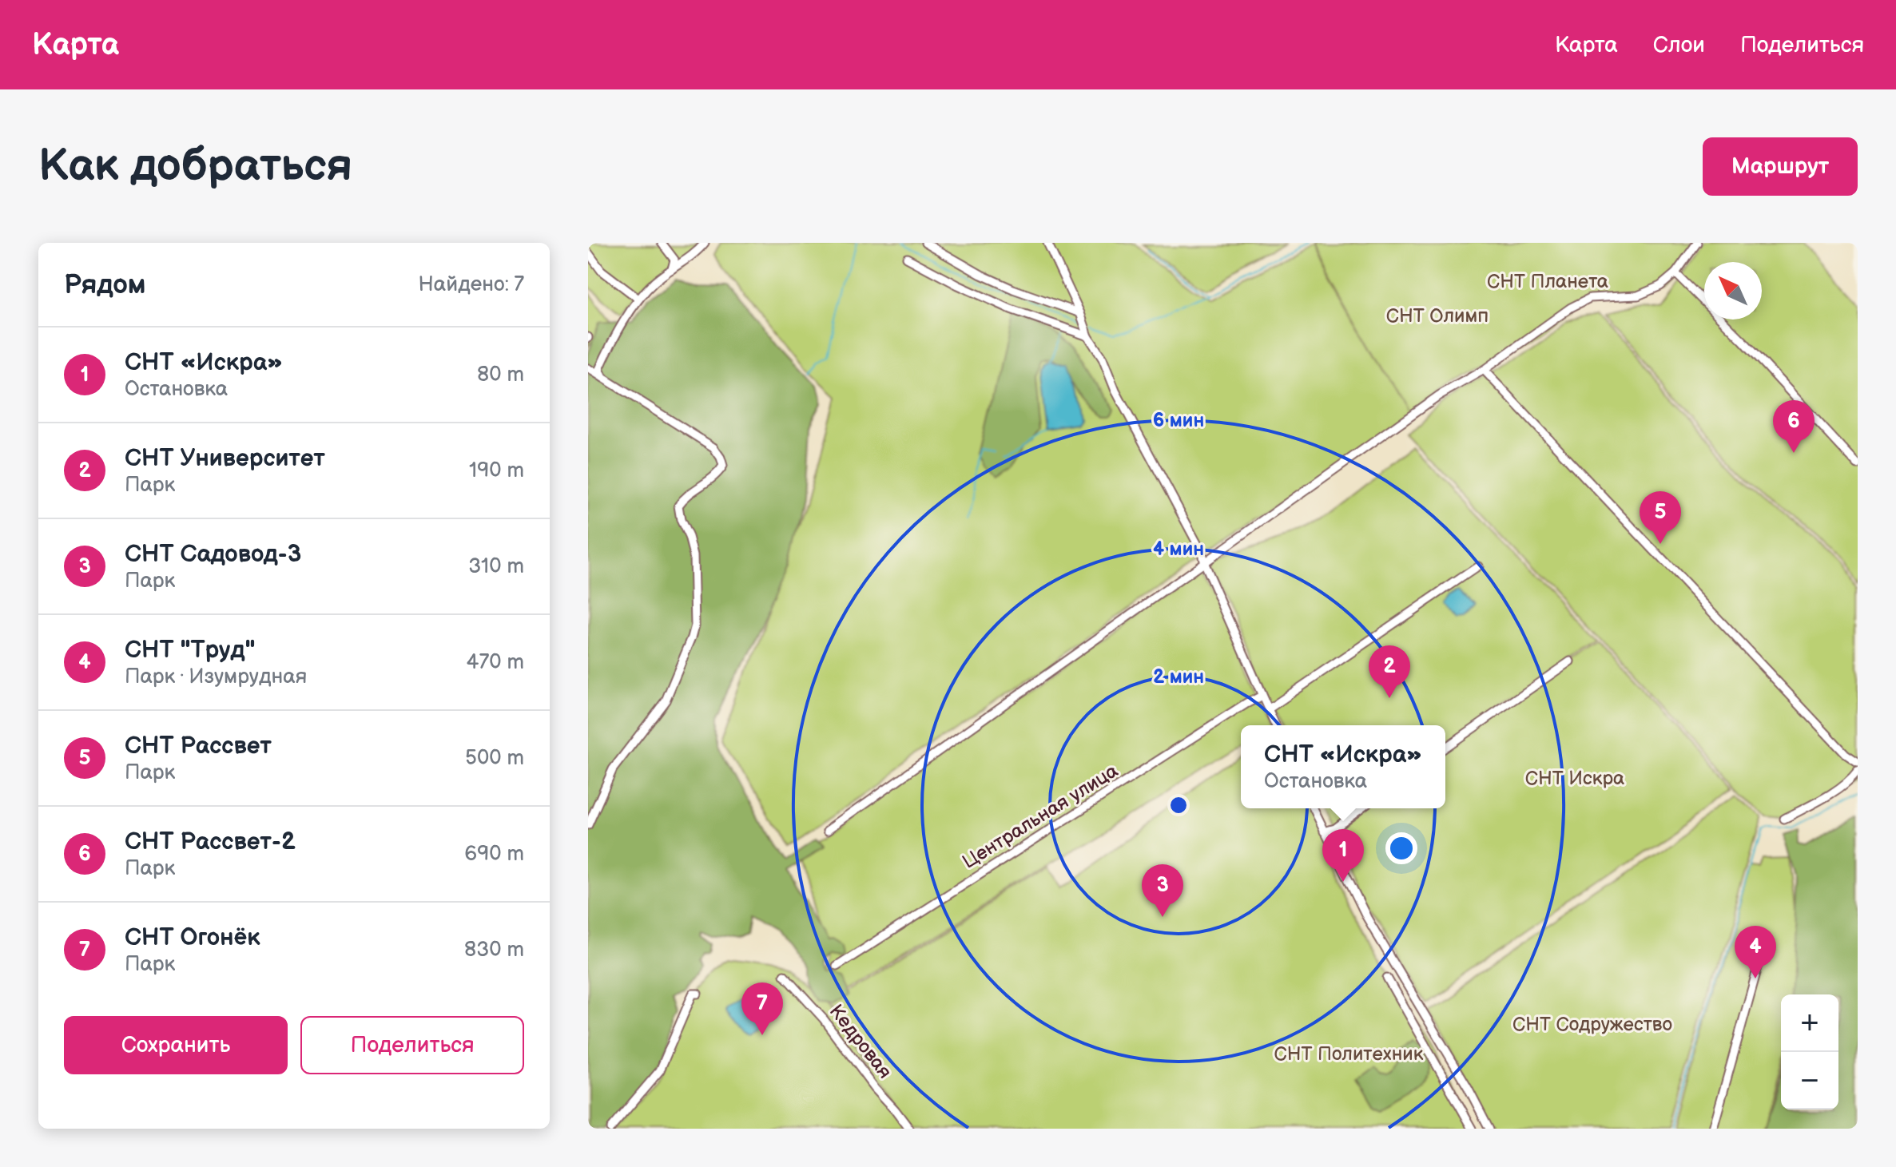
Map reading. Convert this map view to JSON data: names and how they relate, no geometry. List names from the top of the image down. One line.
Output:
{"streets":{"street":["Центральная улица","Кедровая"]},"parks":["СНТ Планета","СНТ Олимп","СНТ Искра","СНТ Содружество","СНТ Политехник"],"north":"top left","page":{"header":"Карта","nav":["Карта","Слои","Поделиться"],"buttons":["Маршрут",["Сохранить","Поделиться"]],"title":"Как добраться","heading":["Рядом","Найдено: 7"],"list":[{"mark":"1","name":"СНТ «Искра»","note":"Остановка","value":"80 m"},{"mark":"2","name":"СНТ Университет","note":"Парк","value":"190 m"},{"mark":"3","name":"СНТ Садовод-3","note":"Парк","value":"310 m"},{"mark":"4","name":"СНТ \"Труд\"","note":"Парк · Изумрудная","value":"470 m"},{"mark":"5","name":"СНТ Рассвет","note":"Парк","value":"500 m"},{"mark":"6","name":"СНТ Рассвет-2","note":"Парк","value":"690 m"},{"mark":"7","name":"СНТ Огонёк","note":"Парк","value":"830 m"}],"pins":["6","5","2","1","3","4","7"],"popup":["СНТ «Искра»","Остановка"],"map_buttons":["+","−"]},"rings":["6 мин","4 мин","2 мин"]}
